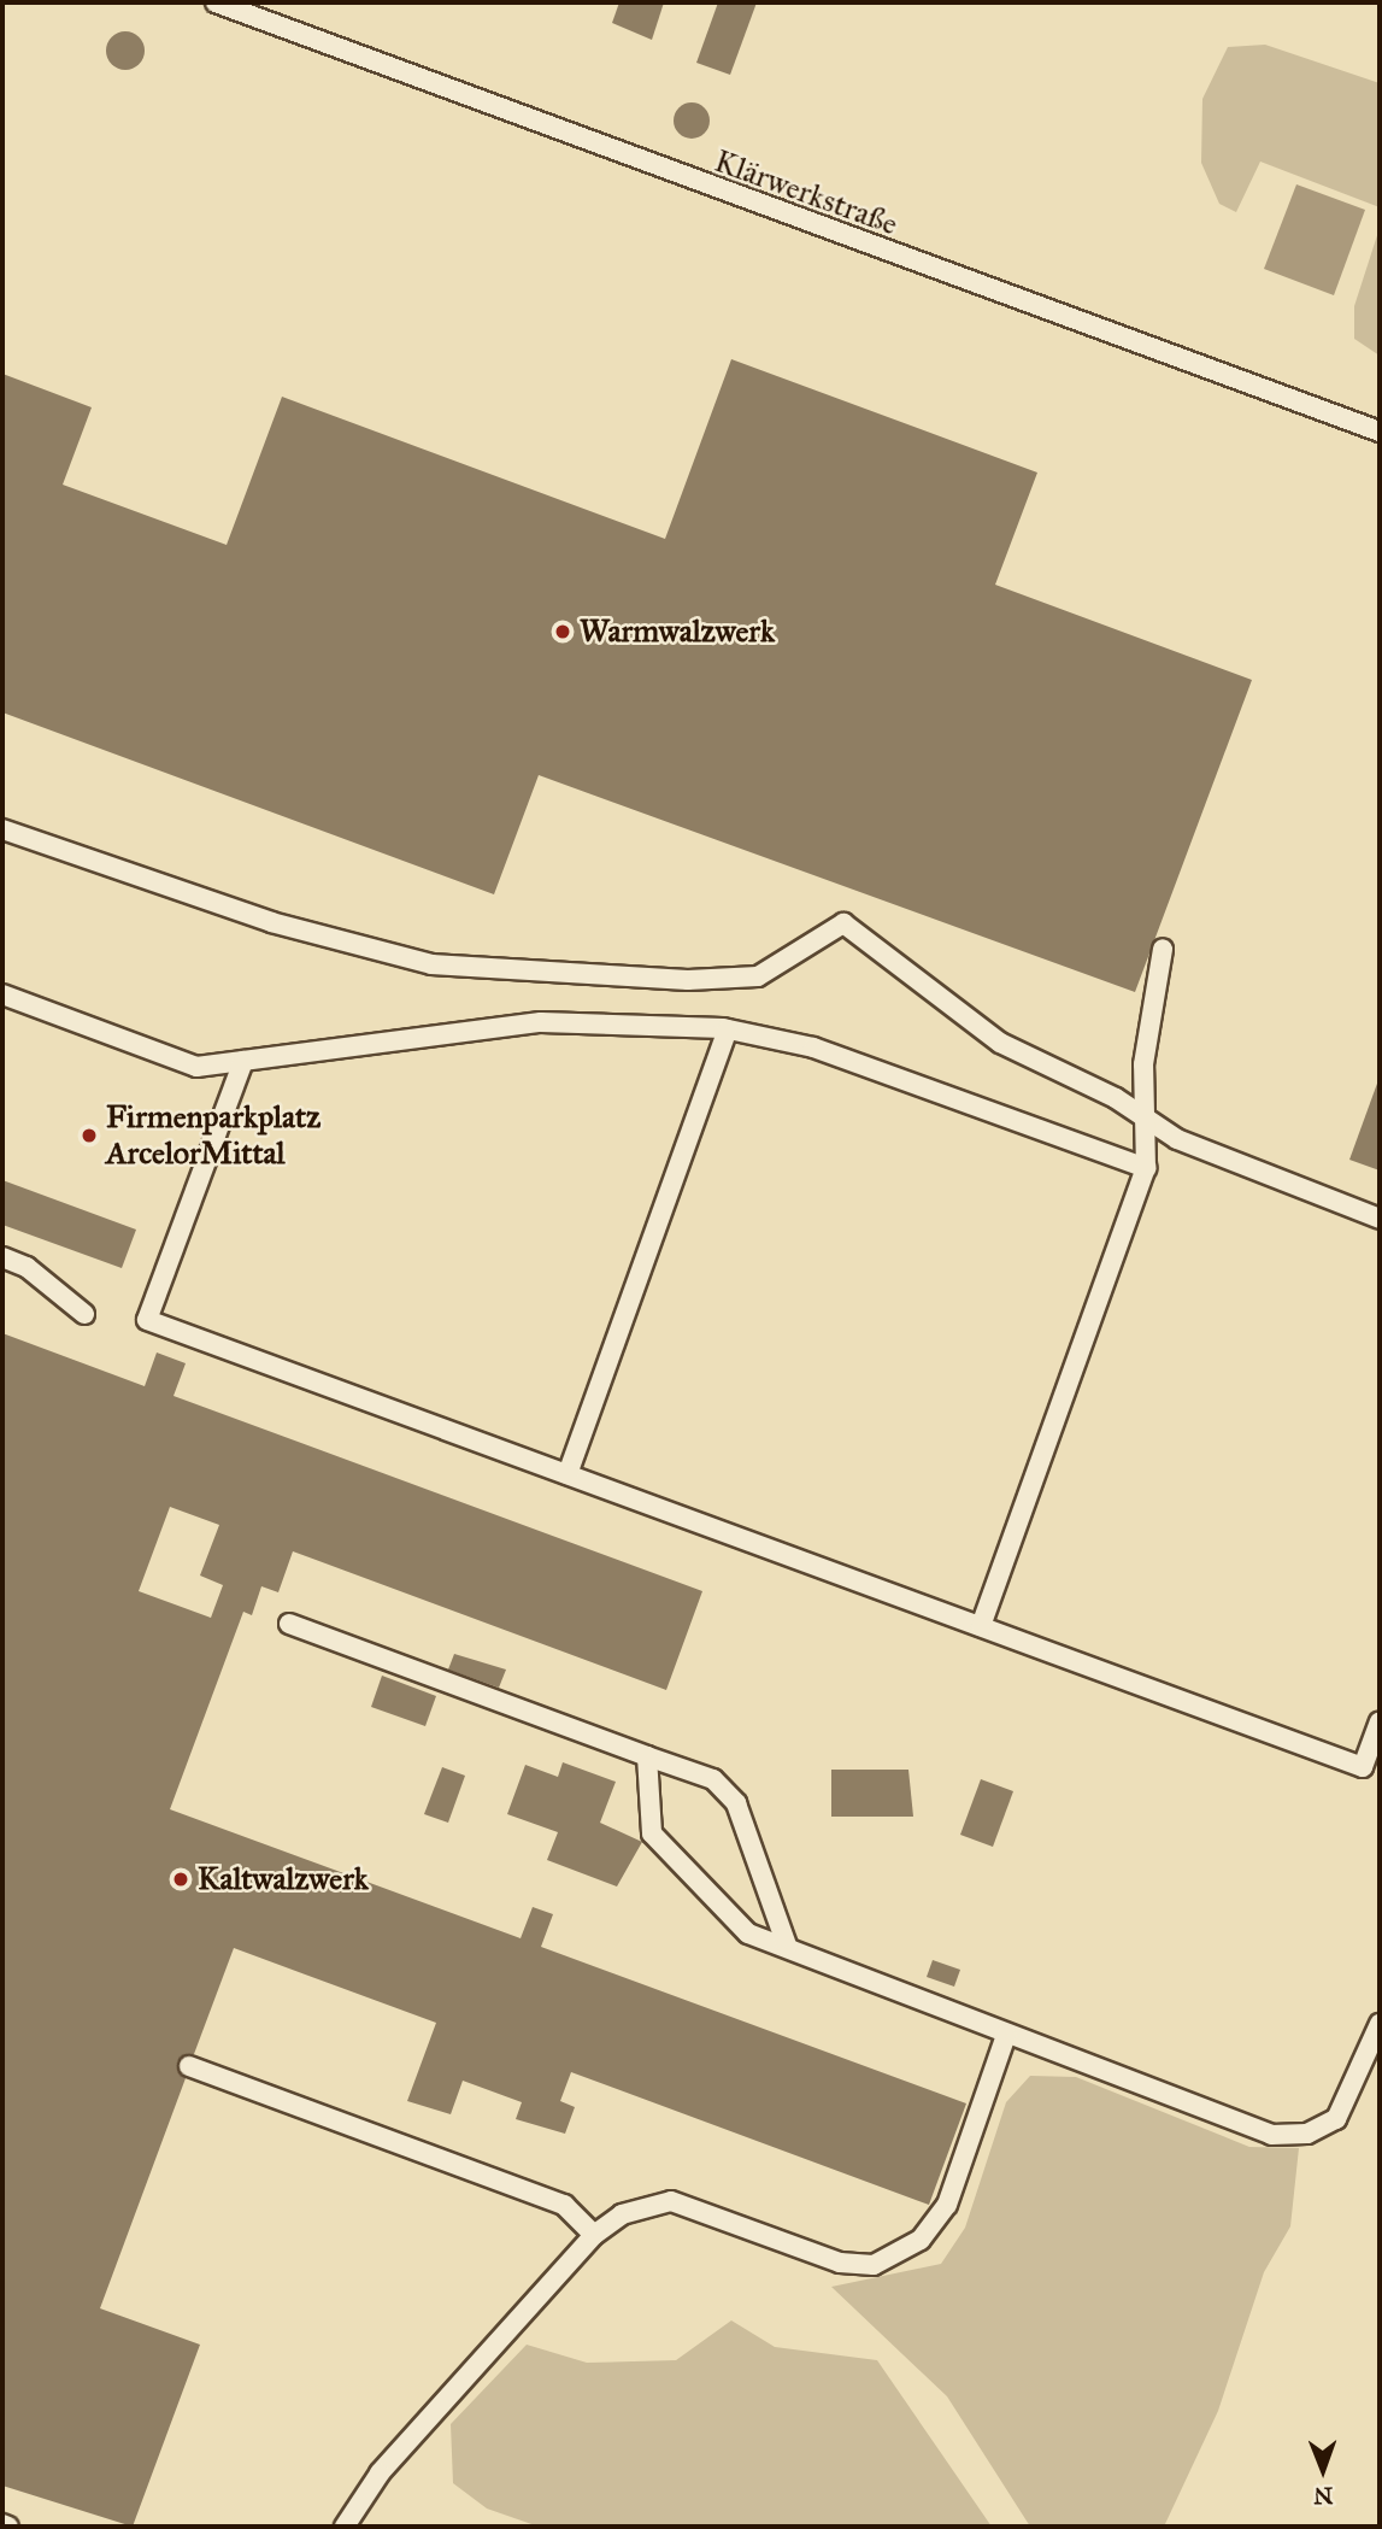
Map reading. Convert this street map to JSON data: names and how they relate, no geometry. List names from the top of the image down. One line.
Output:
{"streets":{"street":["Klärwerkstraße"]},"places":["Warmwalzwerk","Firmenparkplatz ArcelorMittal","Kaltwalzwerk"],"north":"bottom"}
